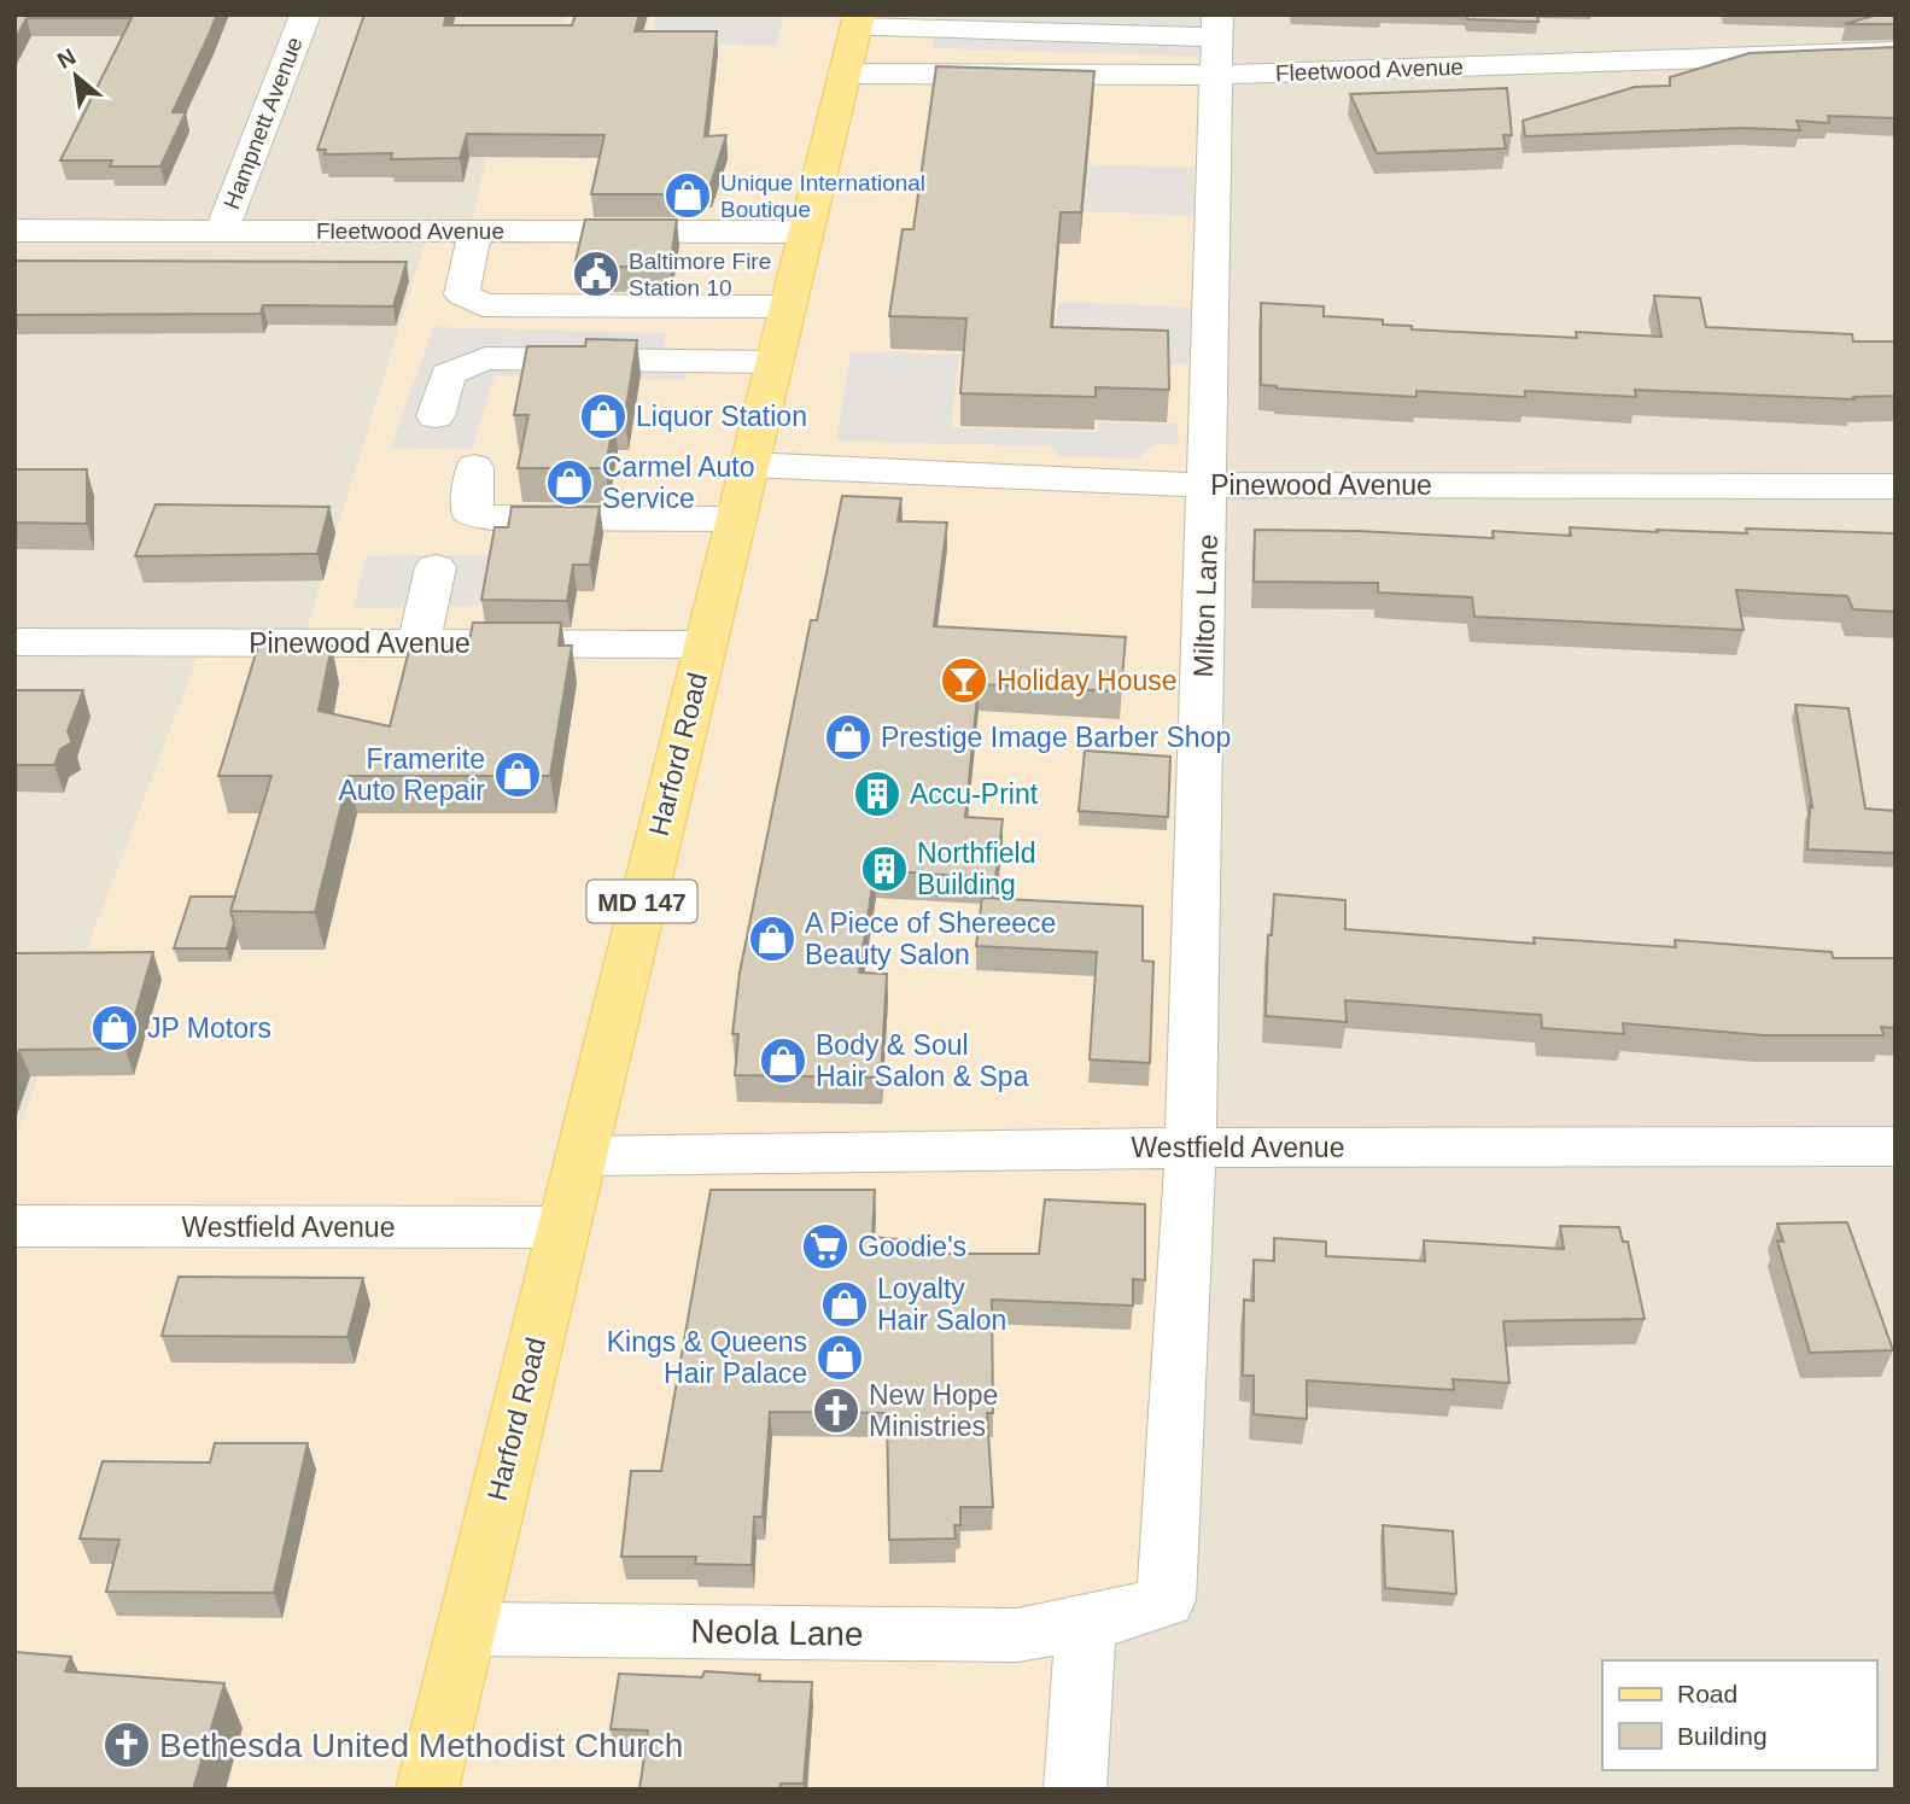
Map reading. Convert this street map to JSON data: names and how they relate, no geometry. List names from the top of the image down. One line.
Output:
{"streets":{"main road":["Harford Road","MD 147"],"street":["Fleetwood Avenue","Hampnett Avenue","Pinewood Avenue","Milton Lane","Westfield Avenue","Neola Lane"]},"crossings":[["Fleetwood Avenue","Hampnett Avenue"],["Fleetwood Avenue","Milton Lane"],["Fleetwood Avenue","Harford Road"],["Pinewood Avenue","Milton Lane"],["Pinewood Avenue","Harford Road"],["Milton Lane","Westfield Avenue"],["Milton Lane","Neola Lane"],["Harford Road","Westfield Avenue"],["Harford Road","Neola Lane"]],"places":{"shop":["Unique International Boutique","Liquor Station","Carmel Auto Service","Prestige Image Barber Shop","Framerite Auto Repair","A Piece of Shereece Beauty Salon","JP Motors","Body & Soul Hair Salon & Spa","Loyalty Hair Salon","Kings & Queens Hair Palace"],"public building":["Baltimore Fire Station 10"],"bar":["Holiday House"],"building":["Accu-Print","Northfield Building"],"supermarket":["Goodie's"],"church":["New Hope Ministries","Bethesda United Methodist Church"]},"legend":["Road","Building"],"north":"top left"}
